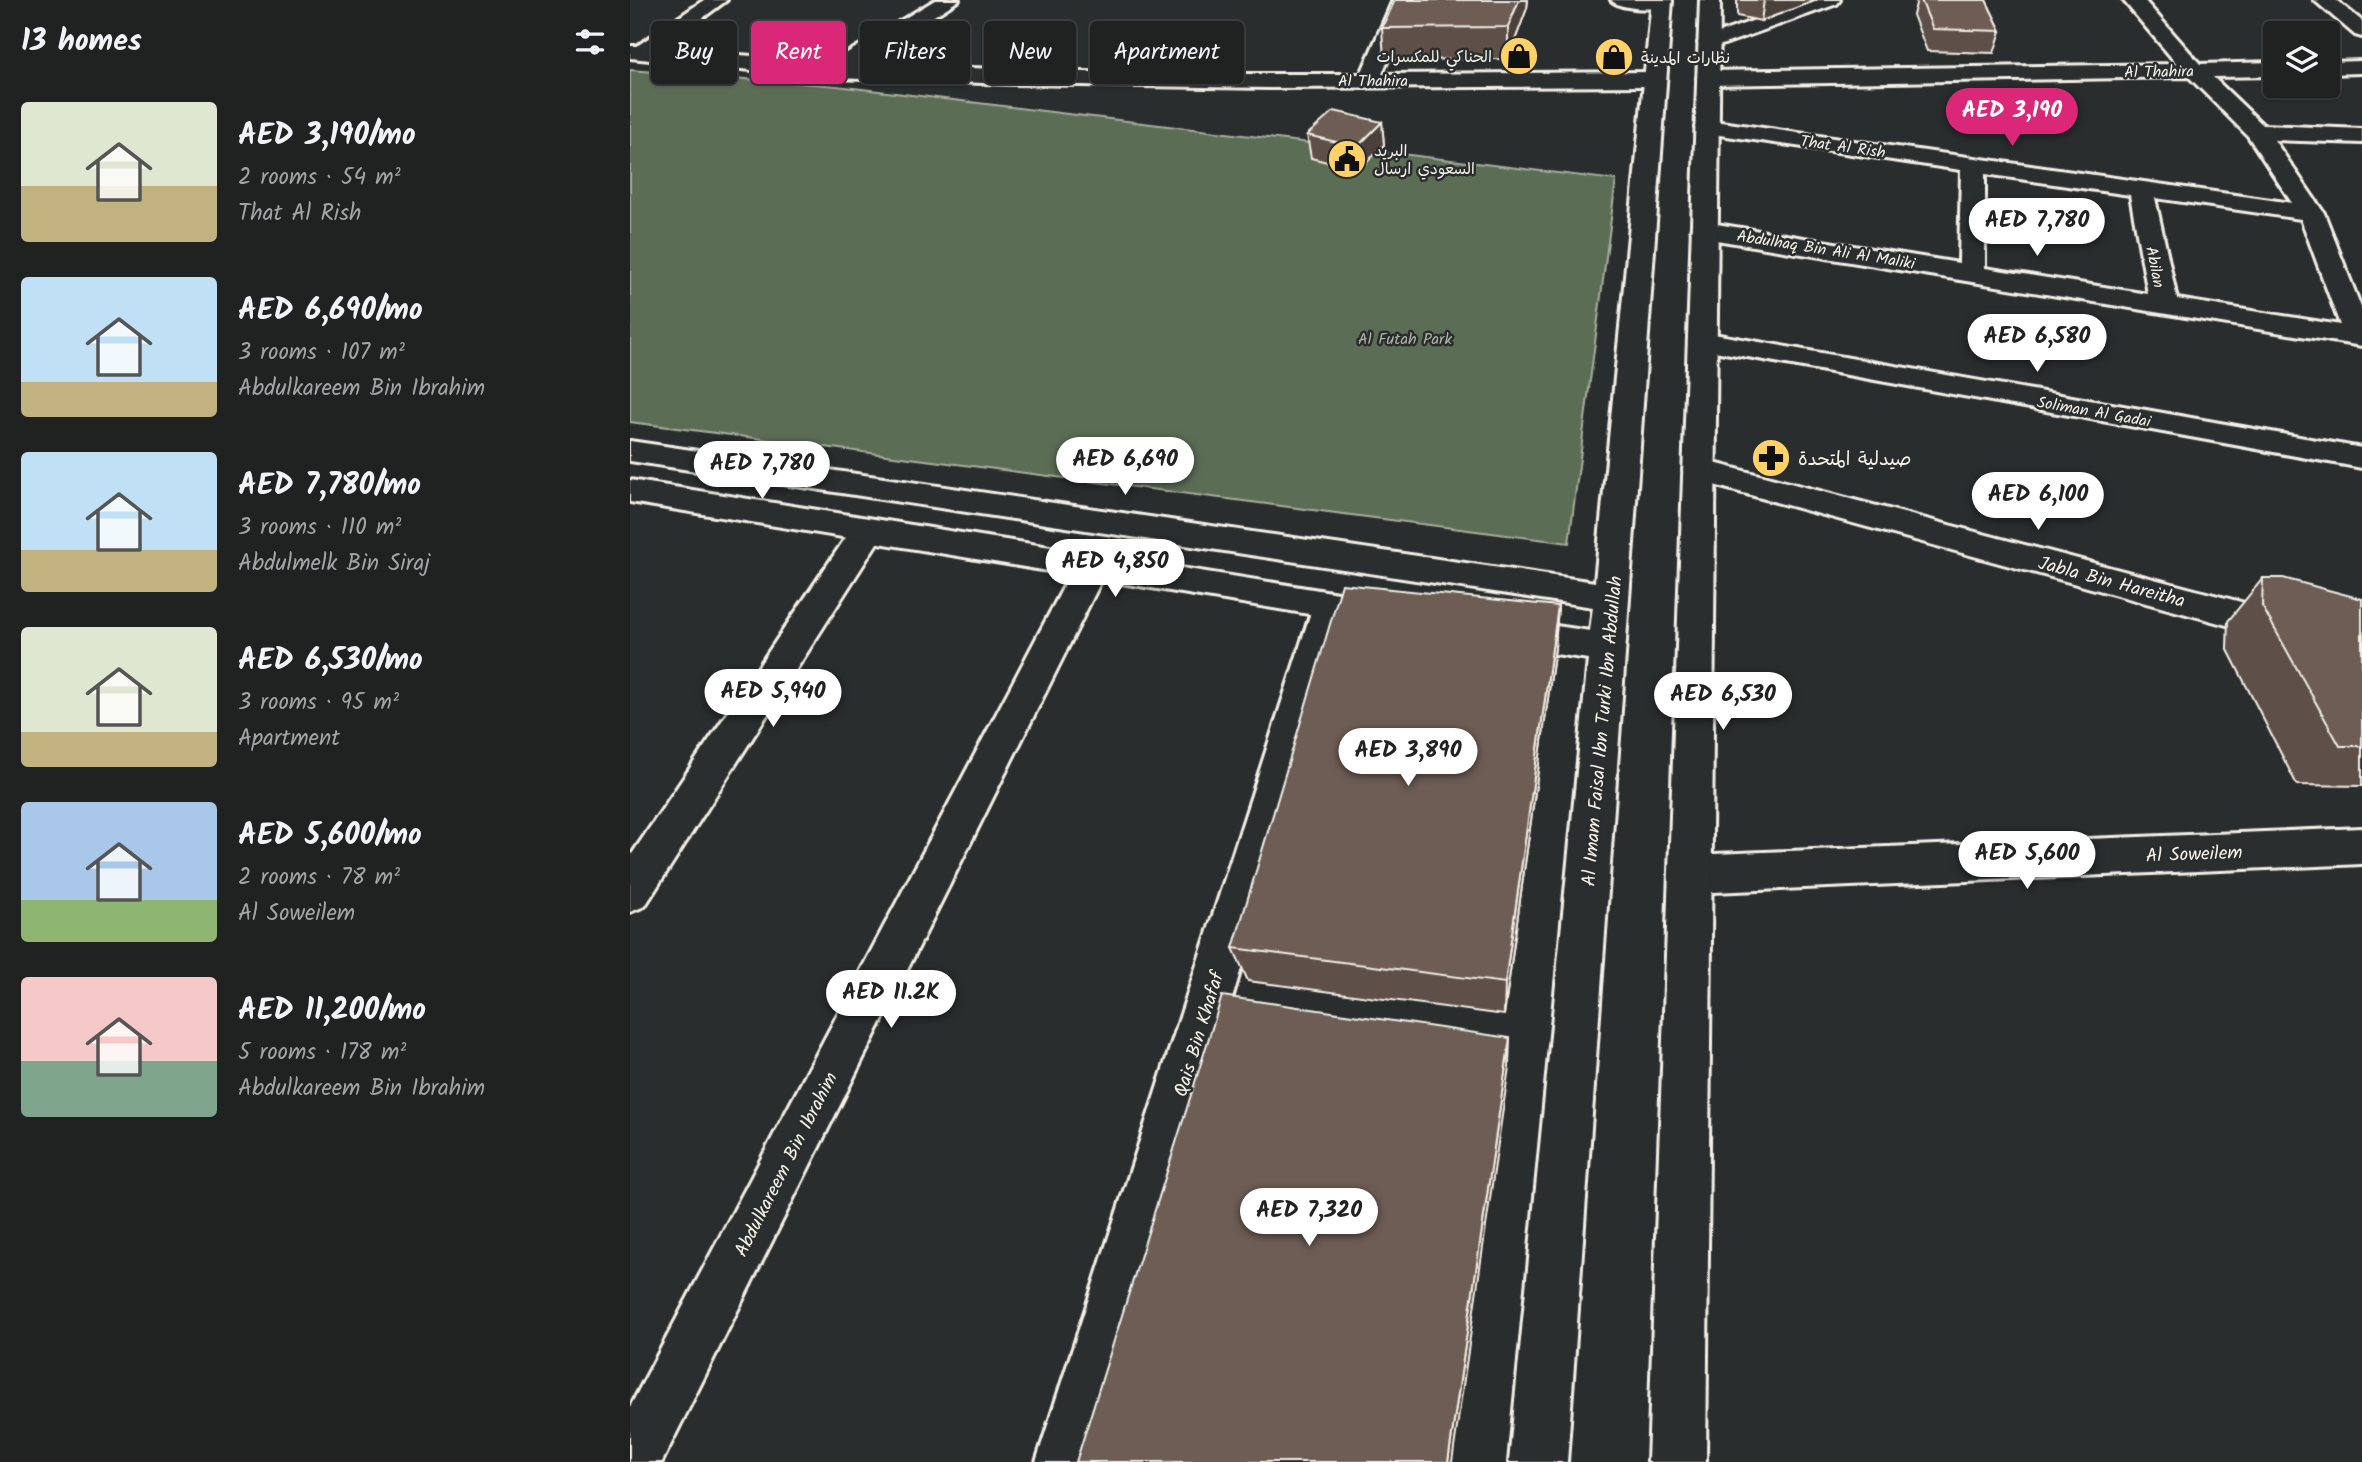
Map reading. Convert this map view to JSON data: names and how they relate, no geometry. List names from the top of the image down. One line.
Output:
{"streets":{"street":["Al Thahira","That Al Rish","Abdulhaq Bin Ali Al Maliki","Abilan","Soliman Al Gadai","Jabla Bin Hareitha","Al Imam Faisal Ibn Turki Ibn Abdullah","Al Soweilem","Qais Bin Khafaf","Abdulkareem Bin Ibrahim"]},"crossings":[["Al Thahira","Al Imam Faisal Ibn Turki Ibn Abdullah"],["That Al Rish","Abilan"],["Abdulhaq Bin Ali Al Maliki","Abilan"]],"parks":["Al Futah Park"],"places":{"shop":["الحناكي للمكسرات","نظارات المدينة"],"public building":["البريد السعودي ارسال"],"pharmacy":["صيدلية المتحدة"]},"page":{"heading":"13 homes","chip":["Buy","Rent","Filters","New","Apartment"],"list":[{"name":"AED 3,190/mo","note":"2 rooms · 54 m² · That Al Rish"},{"name":"AED 6,690/mo","note":"3 rooms · 107 m² · Abdulkareem Bin Ibrahim"},{"name":"AED 7,780/mo","note":"3 rooms · 110 m² · Abdulmelk Bin Siraj"},{"name":"AED 6,530/mo","note":"3 rooms · 95 m² · Apartment"},{"name":"AED 5,600/mo","note":"2 rooms · 78 m² · Al Soweilem"},{"name":"AED 11,200/mo","note":"5 rooms · 178 m² · Abdulkareem Bin Ibrahim"}],"price":["AED 3,190","AED 7,780","AED 6,580","AED 6,690","AED 7,780","AED 6,100","AED 4,850","AED 5,940","AED 6,530","AED 3,890","AED 5,600","AED 11.2K","AED 7,320"]}}
